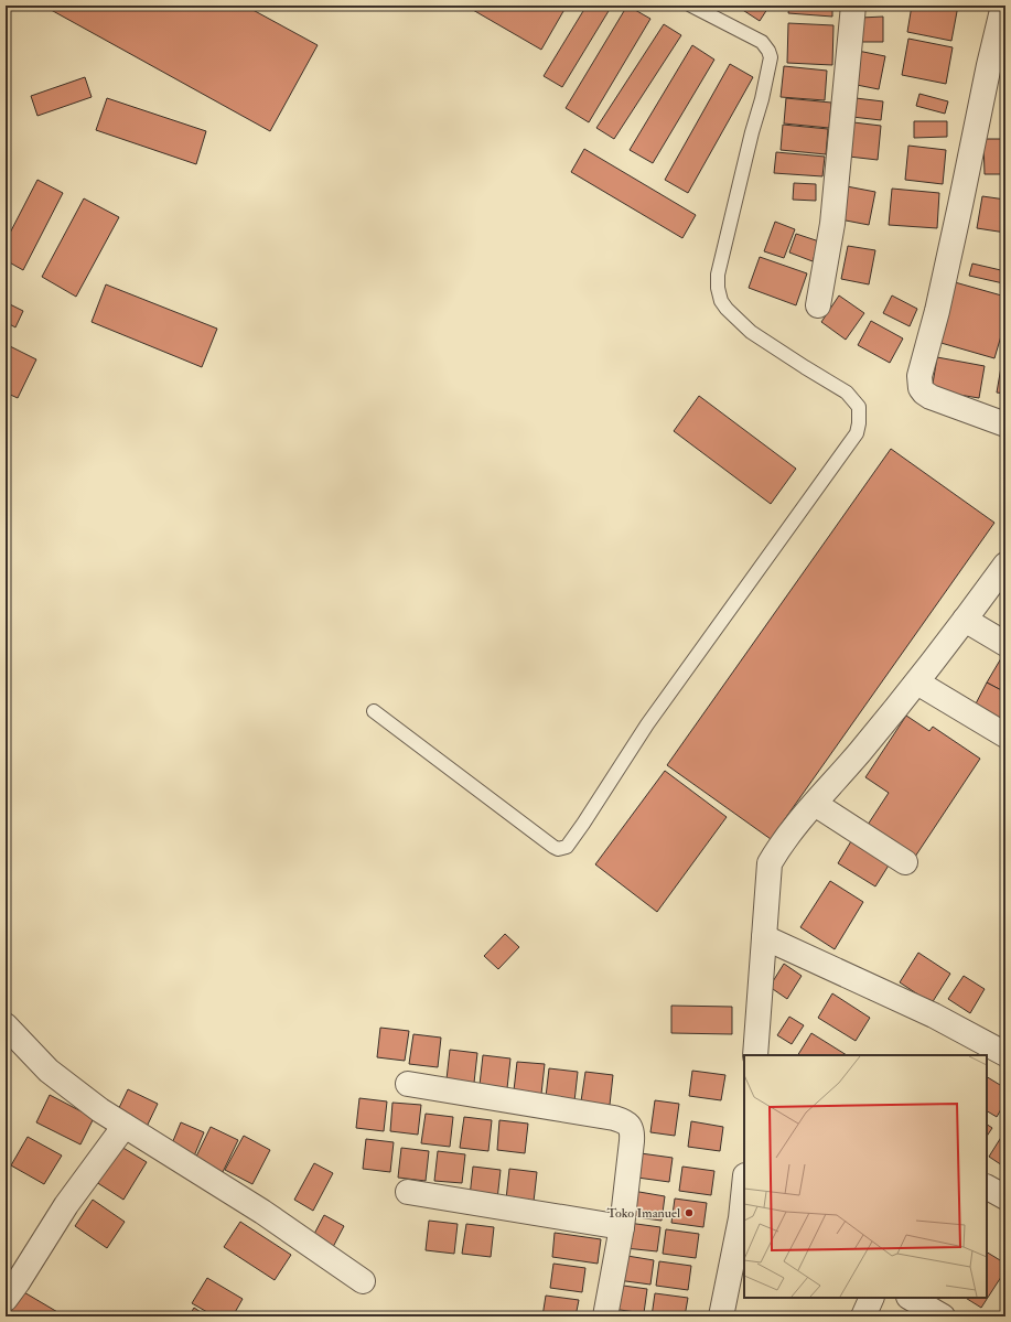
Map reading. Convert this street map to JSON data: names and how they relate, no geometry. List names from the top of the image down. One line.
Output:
{"places":["Toko Imanuel"]}
